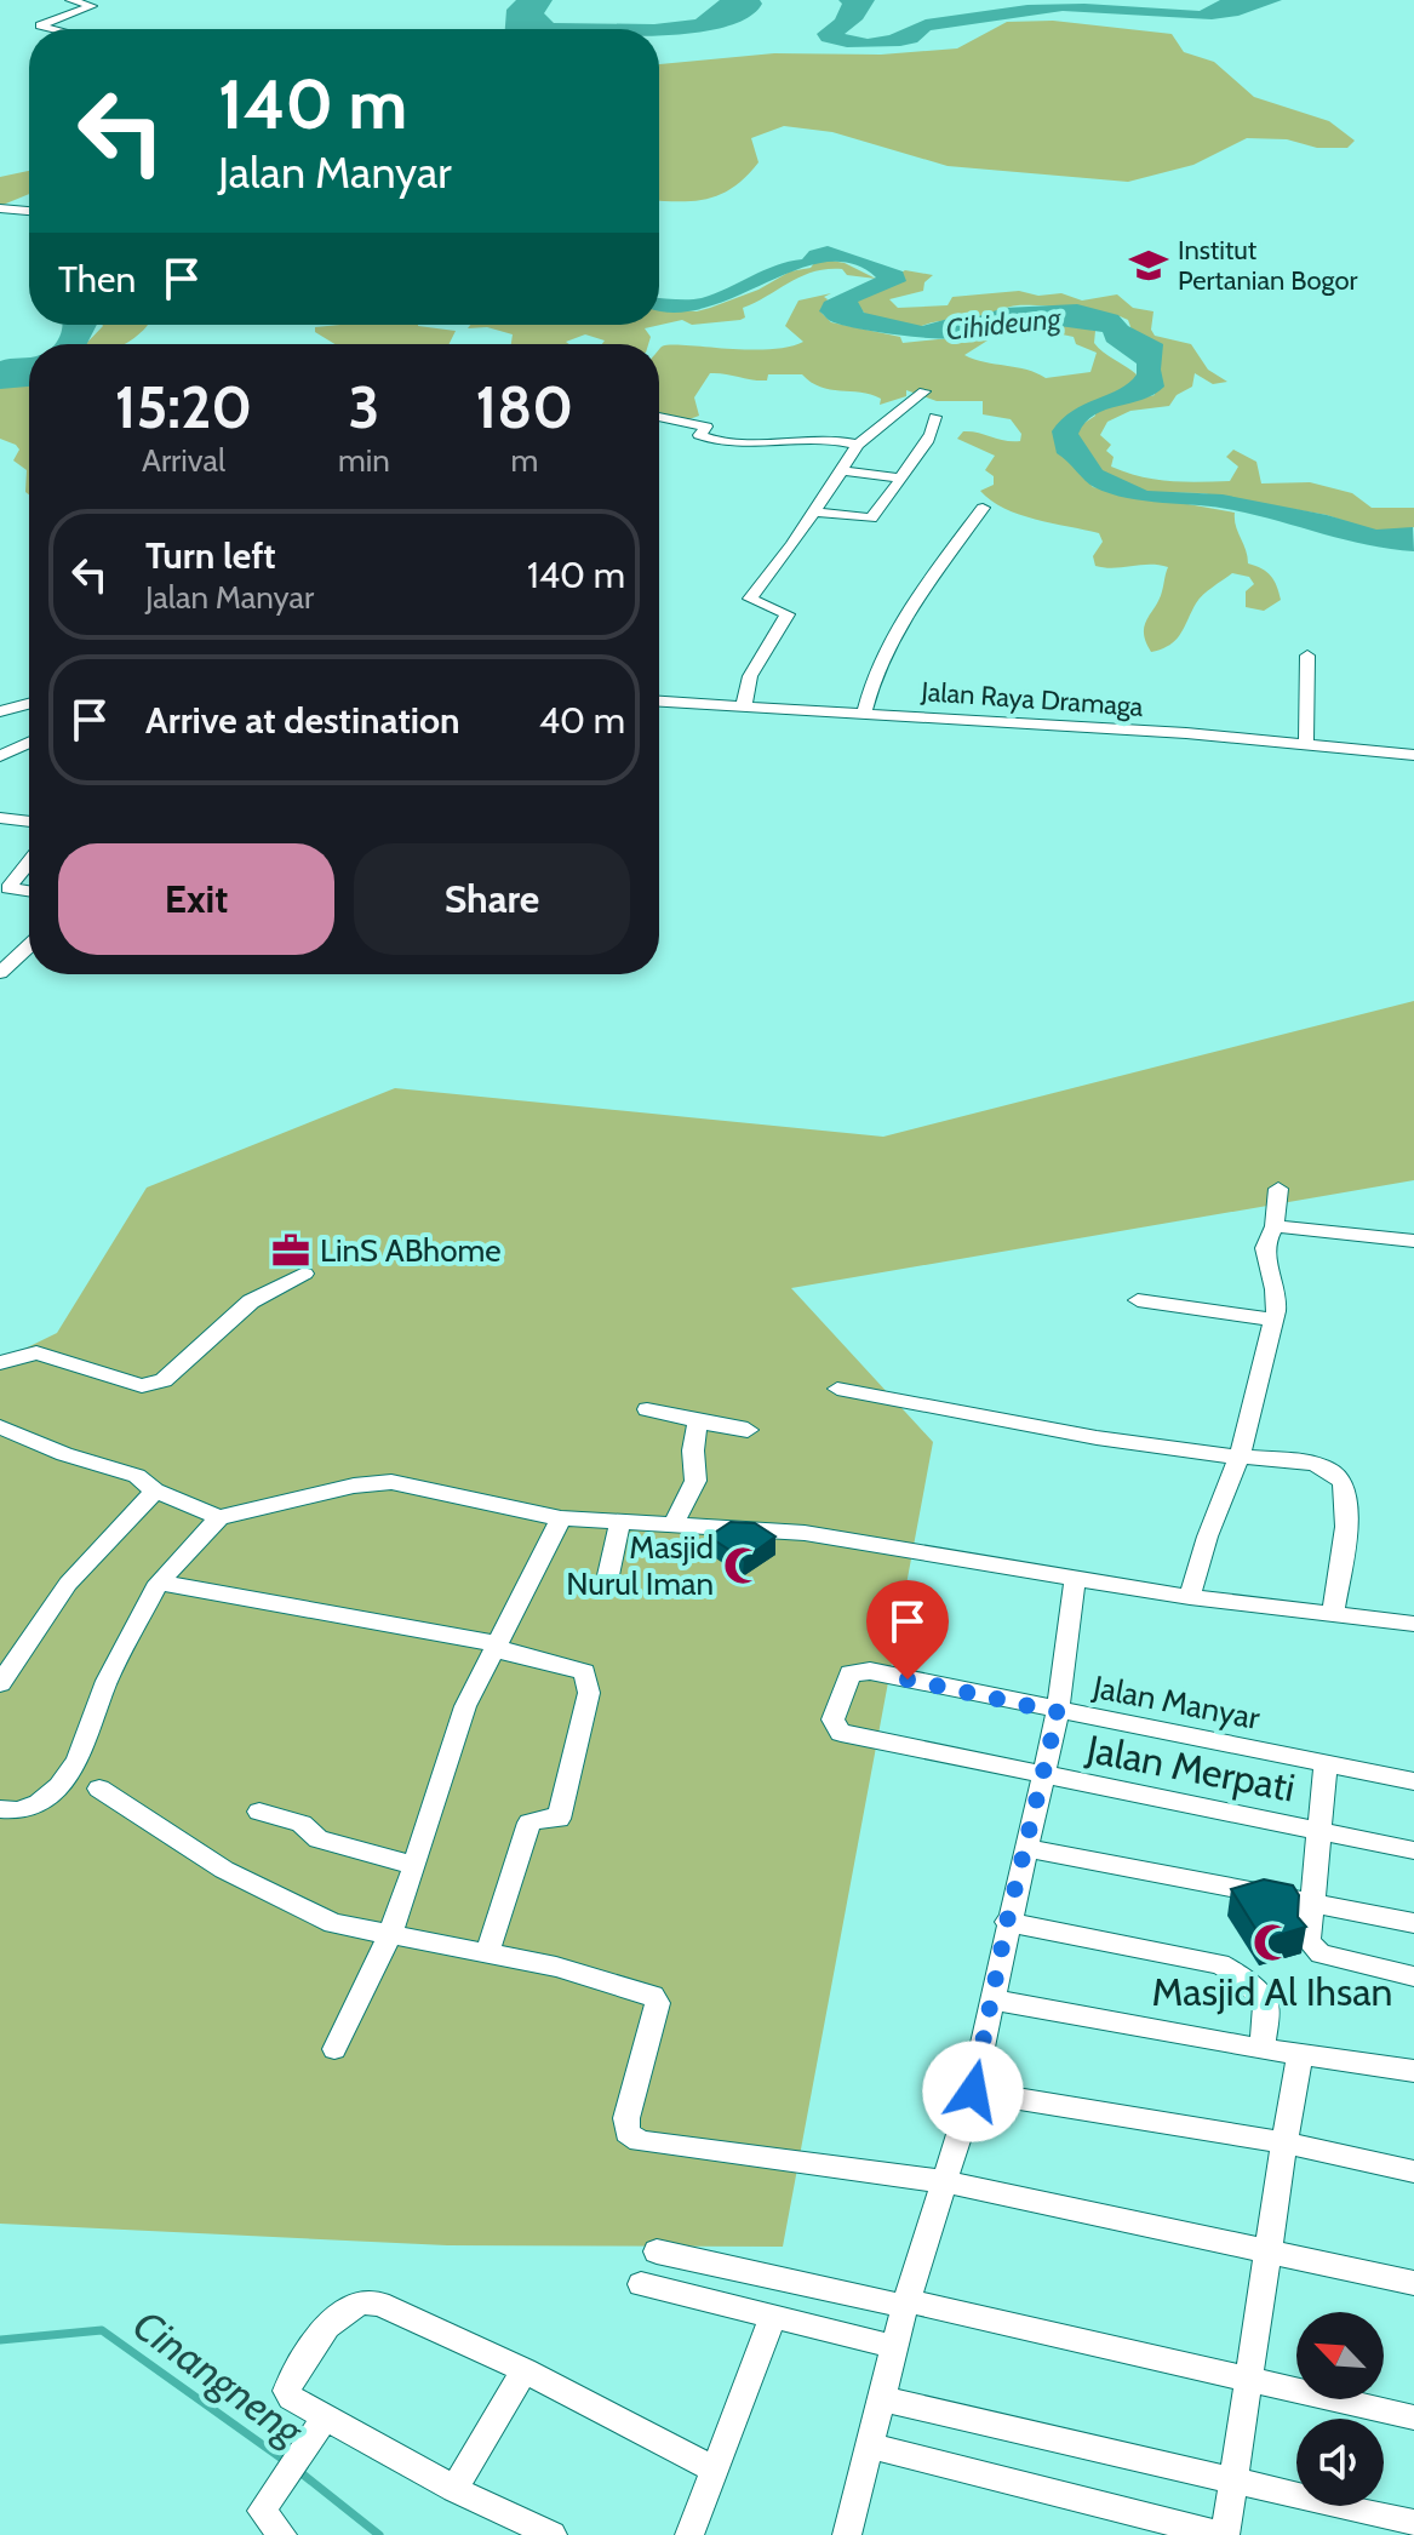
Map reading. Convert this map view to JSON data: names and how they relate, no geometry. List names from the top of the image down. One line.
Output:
{"streets":{"street":["Jalan Raya Dramaga","Jalan Manyar","Jalan Merpati"]},"crossings":[["Jalan Manyar","Jalan Merpati"]],"water":["Cihideung","Cinangneng"],"places":{"school or university":["Institut Pertanian Bogor"],"office":["LinS ABhome"],"mosque":["Masjid Nurul Iman","Masjid Al Ihsan"]},"north":"top left","page":{"turn":["140 m","Jalan Manyar"],"then":"Then","eta":["15:20","Arrival","3","min","180","m"],"list":[{"name":"Turn left","note":"Jalan Manyar","value":"140 m"},{"name":"Arrive at destination","value":"40 m"}],"buttons":["Exit","Share"]}}
